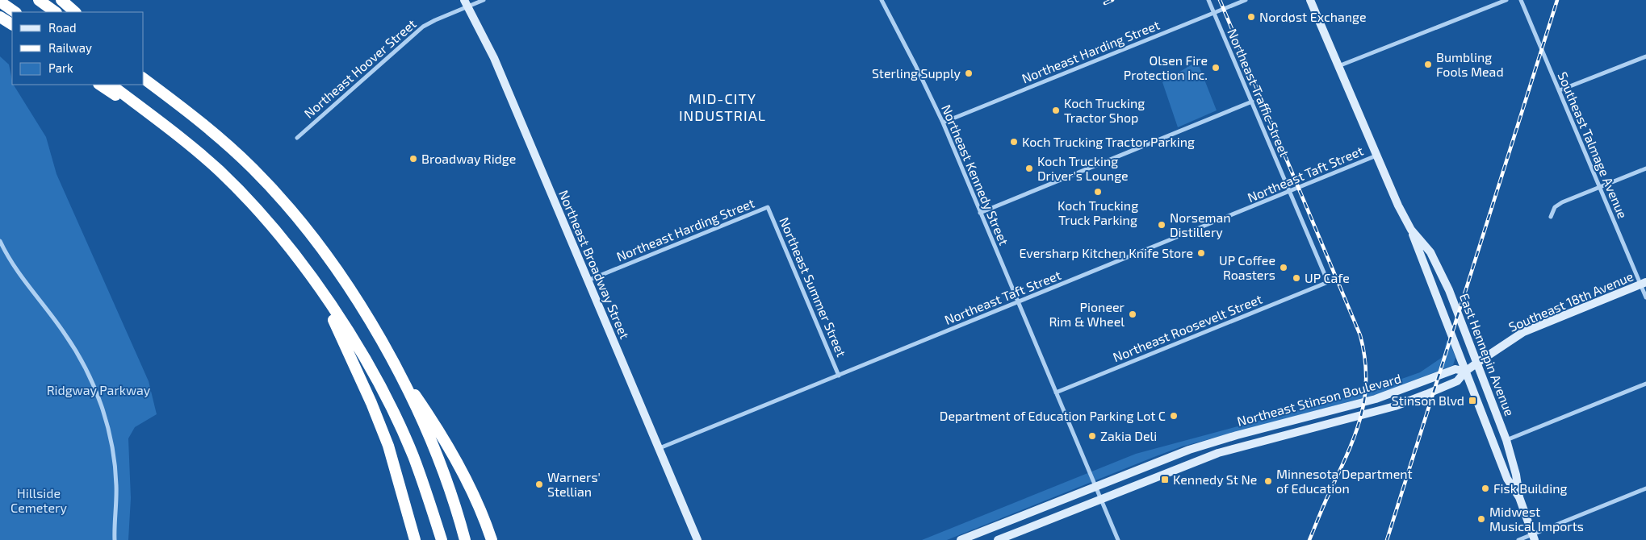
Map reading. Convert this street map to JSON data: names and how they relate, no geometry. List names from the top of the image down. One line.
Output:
{"streets":{"main road":["Northeast Broadway Street","Southeast 18th Avenue","East Hennepin Avenue","Northeast Stinson Boulevard"],"street":["Northeast Harding Street","Northeast Hoover Street","Northeast Traffic Street","Southeast Talmage Avenue","Northeast Taft Street","Northeast Kennedy Street","Northeast Summer Street","Northeast Roosevelt Street"]},"crossings":[["Northeast Harding Street","Northeast Traffic Street"],["Northeast Harding Street","Northeast Kennedy Street"],["Northeast Harding Street","Northeast Broadway Street"],["Northeast Harding Street","Northeast Summer Street"],["Northeast Hoover Street","Northeast Broadway Street"],["Northeast Traffic Street","Northeast Taft Street"],["Northeast Traffic Street","Northeast Roosevelt Street"],["Southeast Talmage Avenue","Southeast 18th Avenue"],["Northeast Taft Street","Northeast Kennedy Street"],["Northeast Taft Street","Northeast Broadway Street"],["Northeast Taft Street","Northeast Summer Street"],["Northeast Taft Street","East Hennepin Avenue"],["Northeast Kennedy Street","Northeast Roosevelt Street"],["Northeast Kennedy Street","Northeast Stinson Boulevard"],["Southeast 18th Avenue","East Hennepin Avenue"],["Southeast 18th Avenue","Northeast Stinson Boulevard"],["East Hennepin Avenue","Northeast Stinson Boulevard"]],"districts":["MID-CITY INDUSTRIAL"],"parks":["Ridgway Parkway","Hillside Cemetery"],"places":{"other":["Nordøst Exchange","Bumbling Fools Mead","Olsen Fire Protection Inc.","Sterling Supply","Koch Trucking Tractor Shop","Koch Trucking Tractor Parking","Broadway Ridge","Koch Trucking Driver's Lounge","Koch Trucking Truck Parking","Norseman Distillery","Eversharp Kitchen Knife Store","UP Coffee Roasters","UP Cafe","Pioneer Rim & Wheel","Department of Education Parking Lot C","Zakia Deli","Minnesota Department of Education","Warners' Stellian","Fisk Building","Midwest Musical Imports"],"transit":["Stinson Blvd","Kennedy St Ne"]},"legend":["Road","Railway","Park"]}
